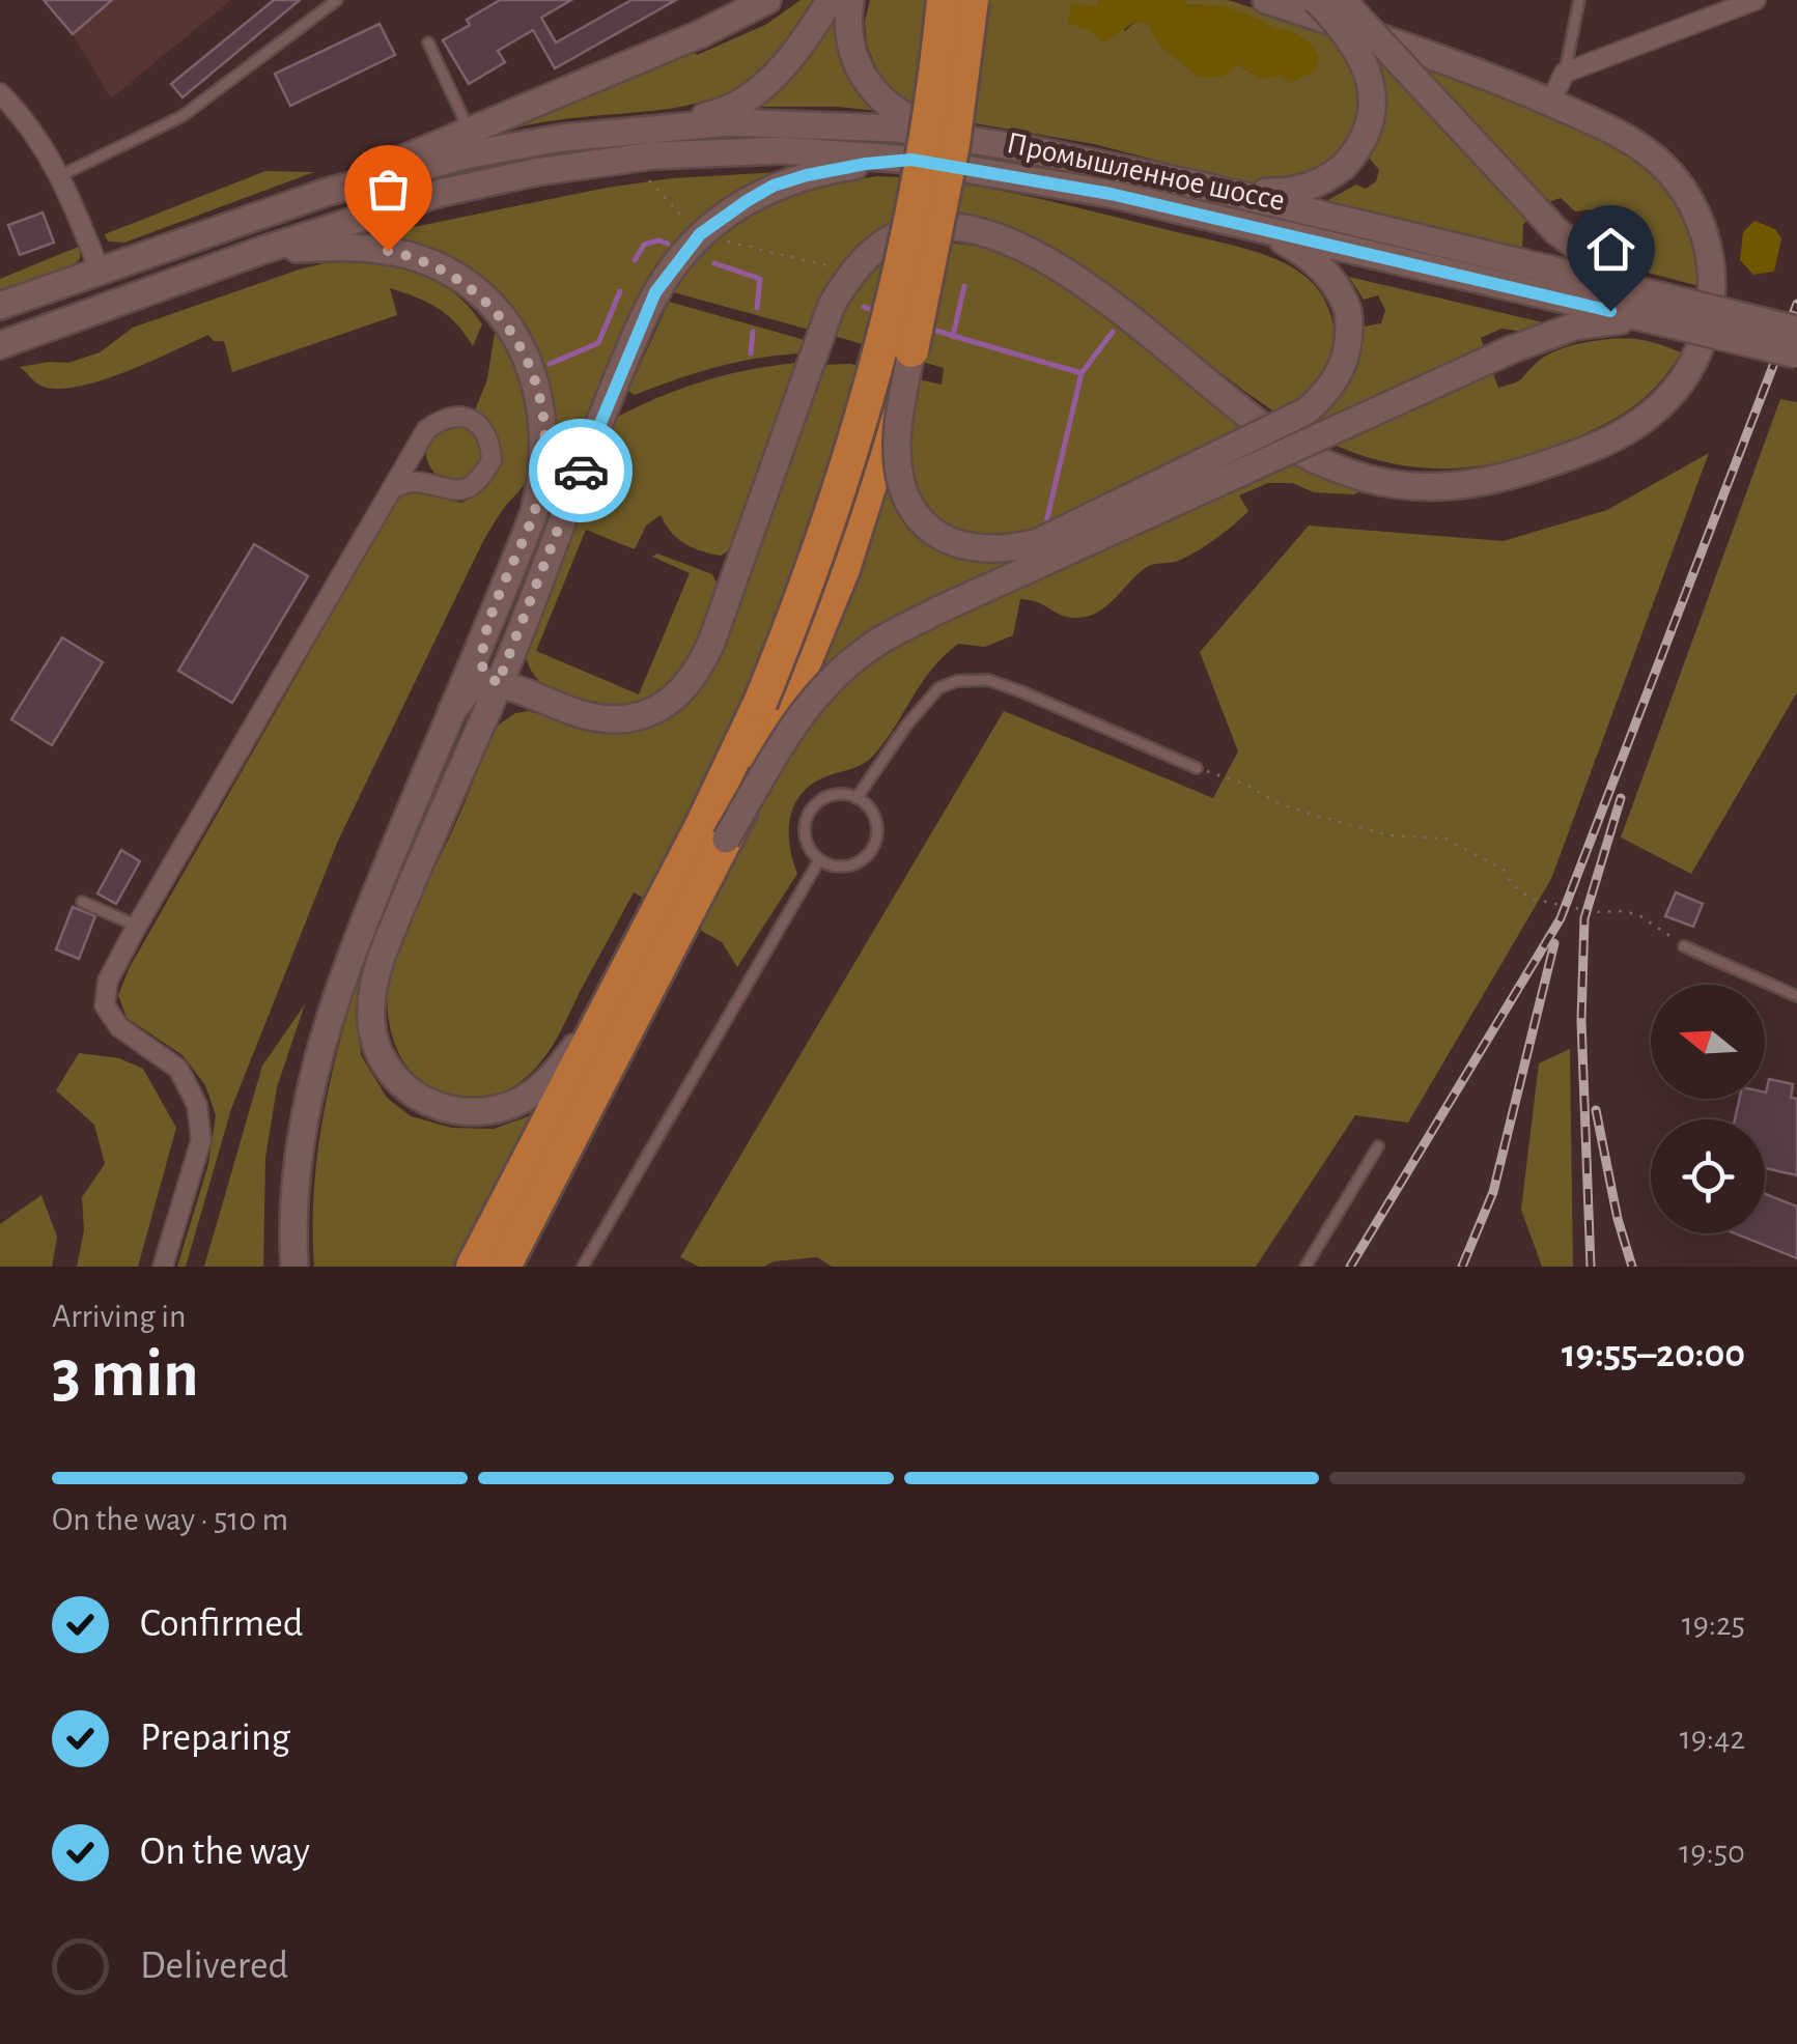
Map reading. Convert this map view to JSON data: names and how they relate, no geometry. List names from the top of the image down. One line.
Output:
{"streets":{"main road":["Промышленное шоссе"]},"north":"left","page":{"heading":["3 min","Arriving in","19:55–20:00"],"bar":"On the way · 510 m","list":[["Confirmed","19:25"],["Preparing","19:42"],["On the way","19:50"],"Delivered"]}}
